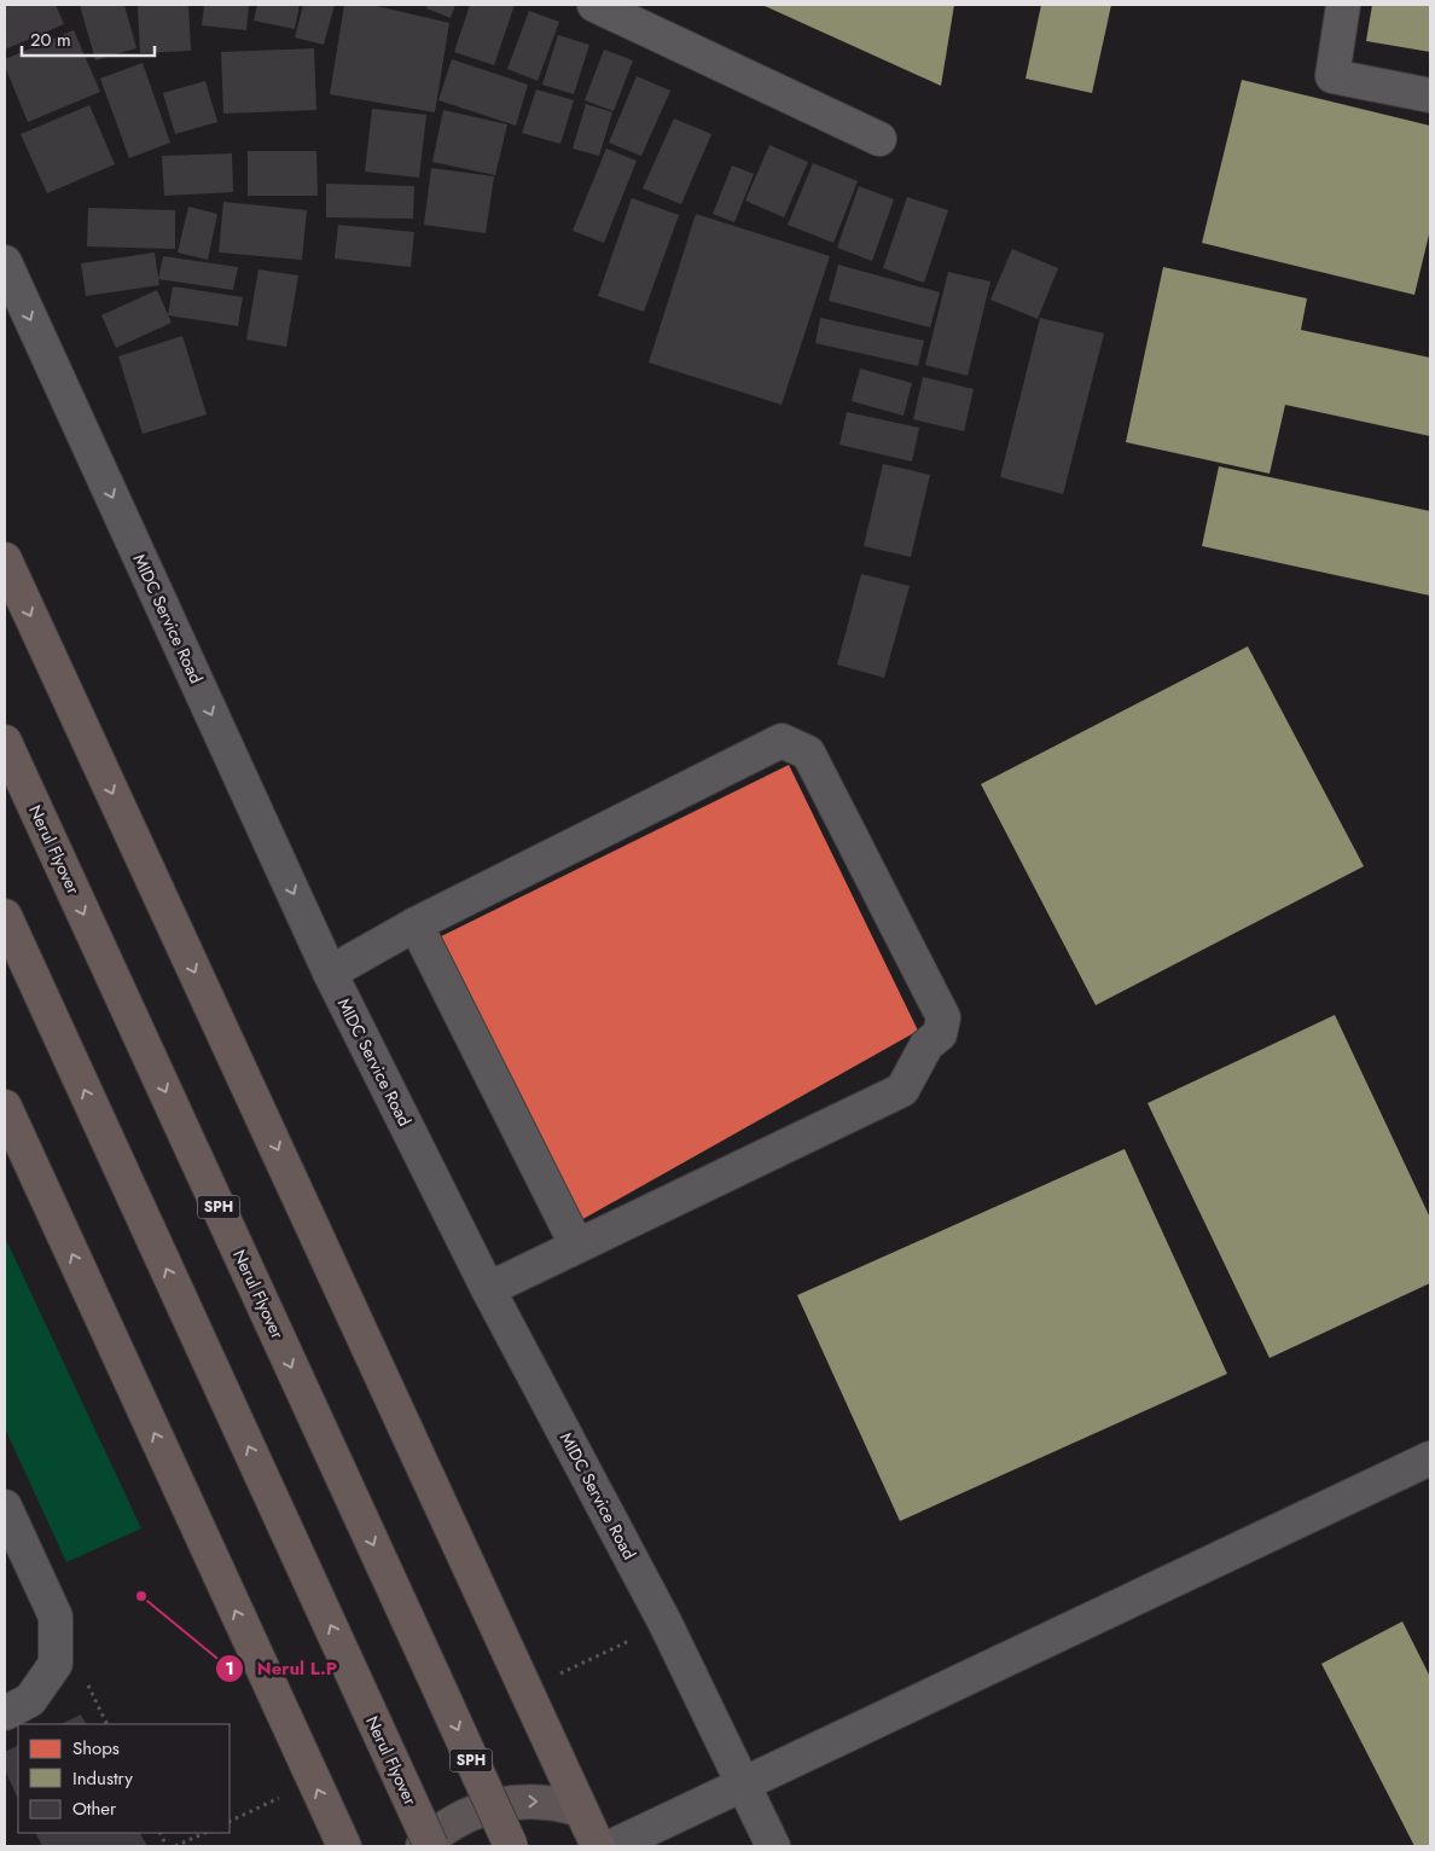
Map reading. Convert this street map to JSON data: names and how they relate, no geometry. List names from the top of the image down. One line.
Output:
{"streets":{"highway":["Nerul Flyover","SPH"],"street":["MIDC Service Road"]},"one_way":["MIDC Service Road"],"places":["Nerul L.P"],"legend":["Shops","Industry","Other"],"scale_bar":"20 m"}
